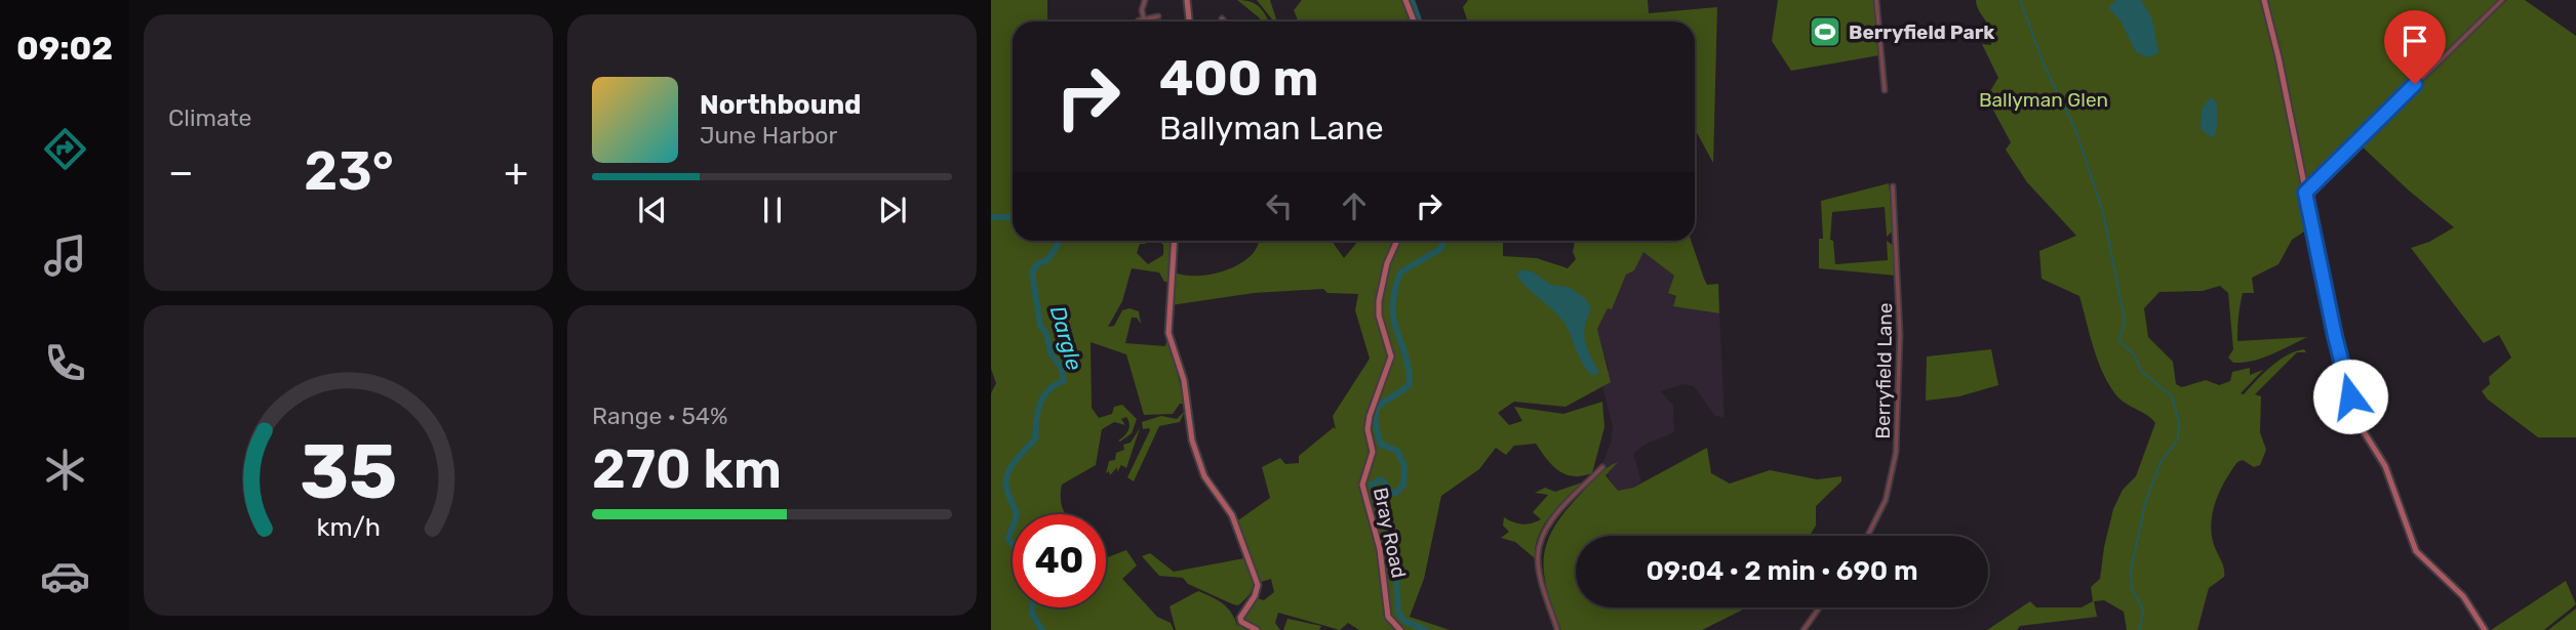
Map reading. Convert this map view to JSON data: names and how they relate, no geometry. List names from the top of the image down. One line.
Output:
{"streets":{"street":["Berryfield Lane","Bray Road"]},"water":["Dargle"],"parks":["Ballyman Glen"],"places":{"sports":["Berryfield Park"]},"page":{"tabs":"09:02","tile":["Climate",["Range · 54%","270 km"]],"turn":["400 m","Ballyman Lane"],"song":["Northbound","June Harbor"],"heat":["−","23°","+"],"limit":"40","trip":"09:04 · 2 min · 690 m","gauge":["35","km/h"]}}
